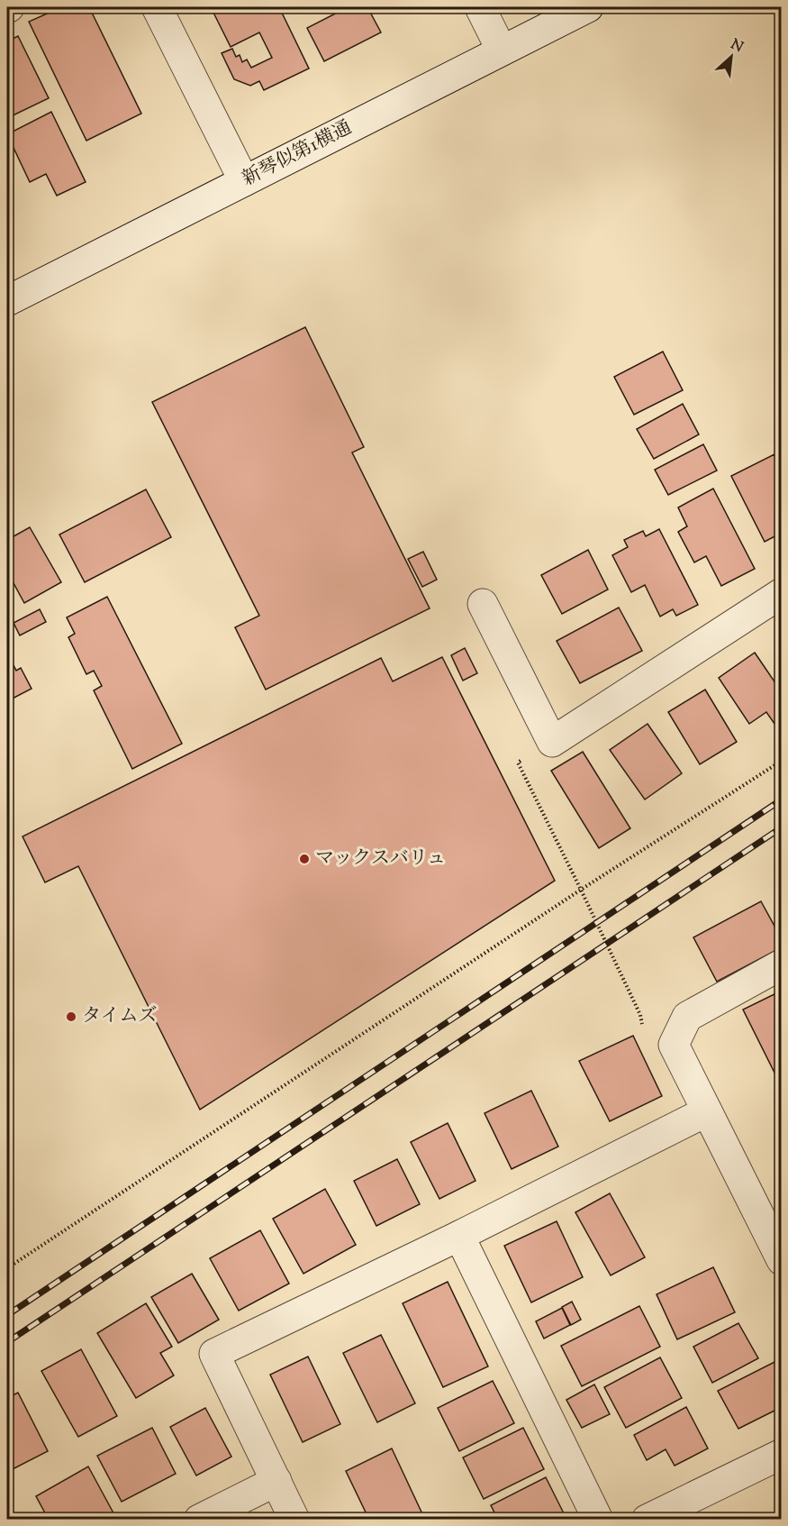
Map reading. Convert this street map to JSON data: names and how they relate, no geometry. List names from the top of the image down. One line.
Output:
{"streets":{"street":["新琴似第1横通"]},"places":["マックスバリュ","タイムズ"],"north":"top right"}
